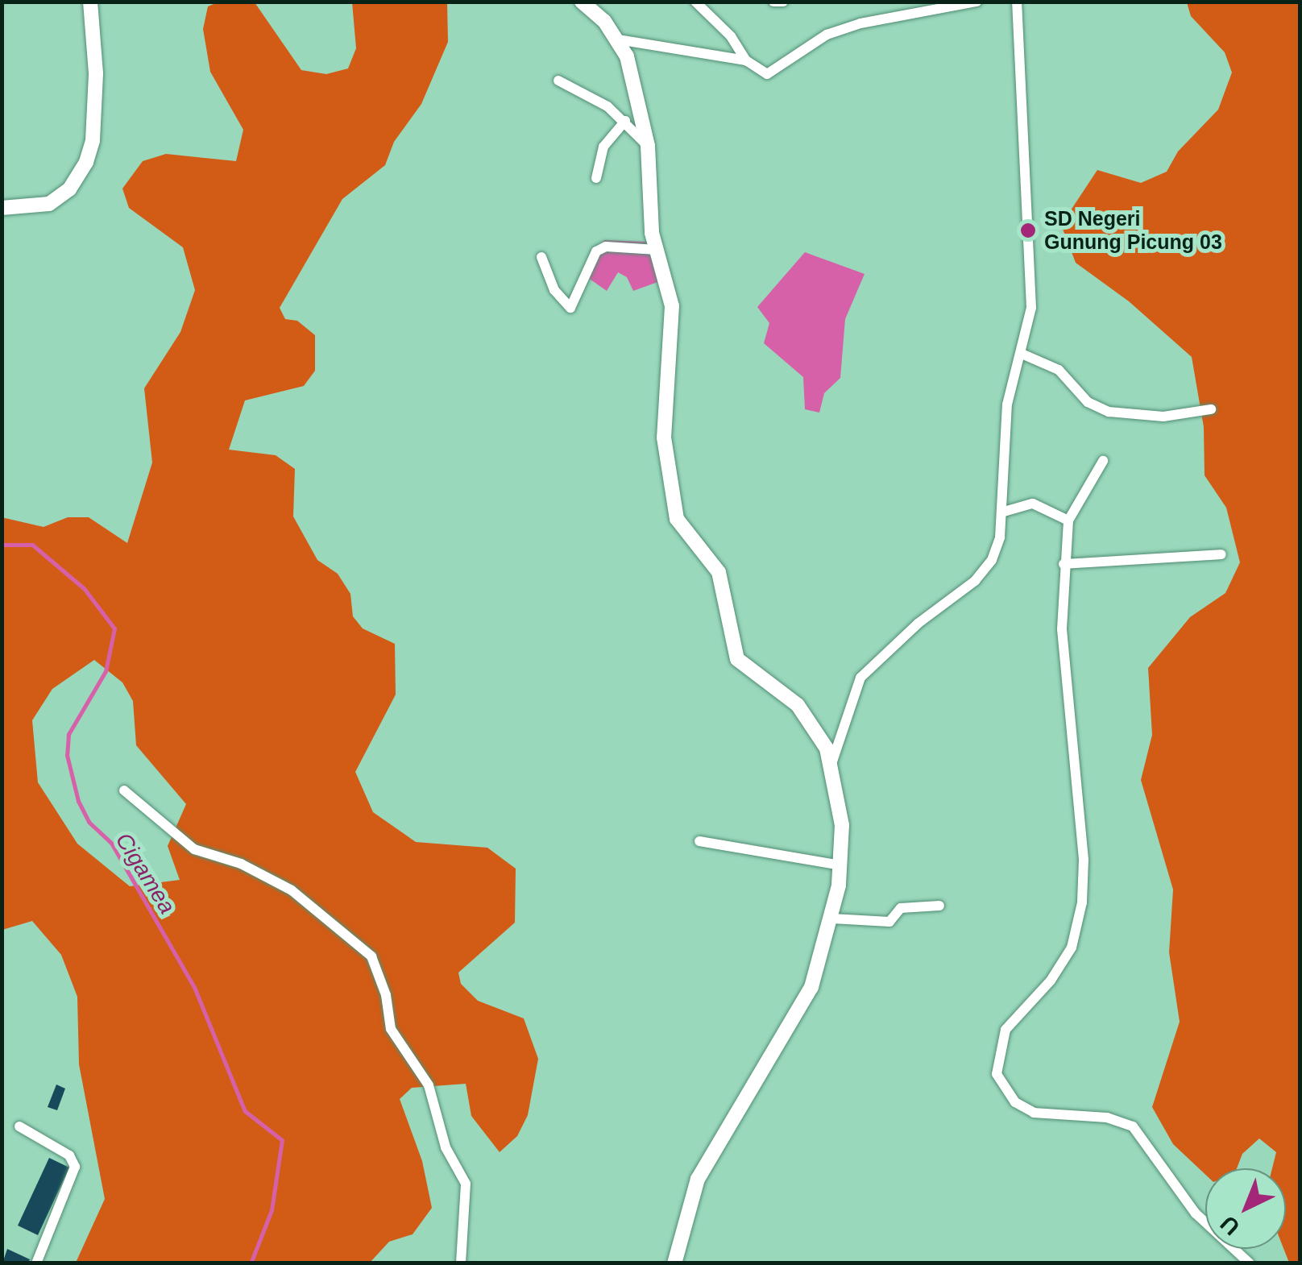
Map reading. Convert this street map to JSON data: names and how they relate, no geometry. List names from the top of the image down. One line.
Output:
{"water":["Cigamea"],"places":["SD Negeri Gunung Picung 03"],"north":"bottom left"}
